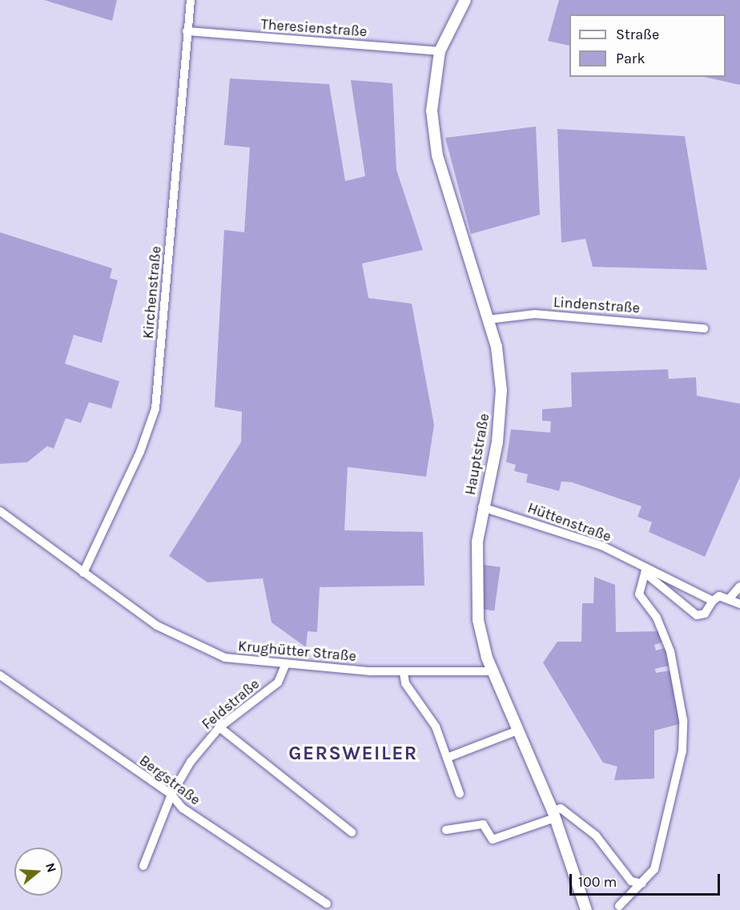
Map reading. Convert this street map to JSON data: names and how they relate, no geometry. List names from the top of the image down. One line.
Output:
{"streets":{"main road":["Hauptstraße"],"street":["Theresienstraße","Kirchenstraße","Lindenstraße","Hüttenstraße","Krughütter Straße","Feldstraße","Bergstraße"]},"crossings":[["Theresienstraße","Kirchenstraße"],["Theresienstraße","Hauptstraße"],["Kirchenstraße","Krughütter Straße"],["Lindenstraße","Hauptstraße"],["Hauptstraße","Hüttenstraße"],["Hauptstraße","Krughütter Straße"],["Krughütter Straße","Feldstraße"],["Feldstraße","Bergstraße"]],"districts":["GERSWEILER"],"legend":["Straße","Park"],"scale_bar":"100 m","north":"right"}
